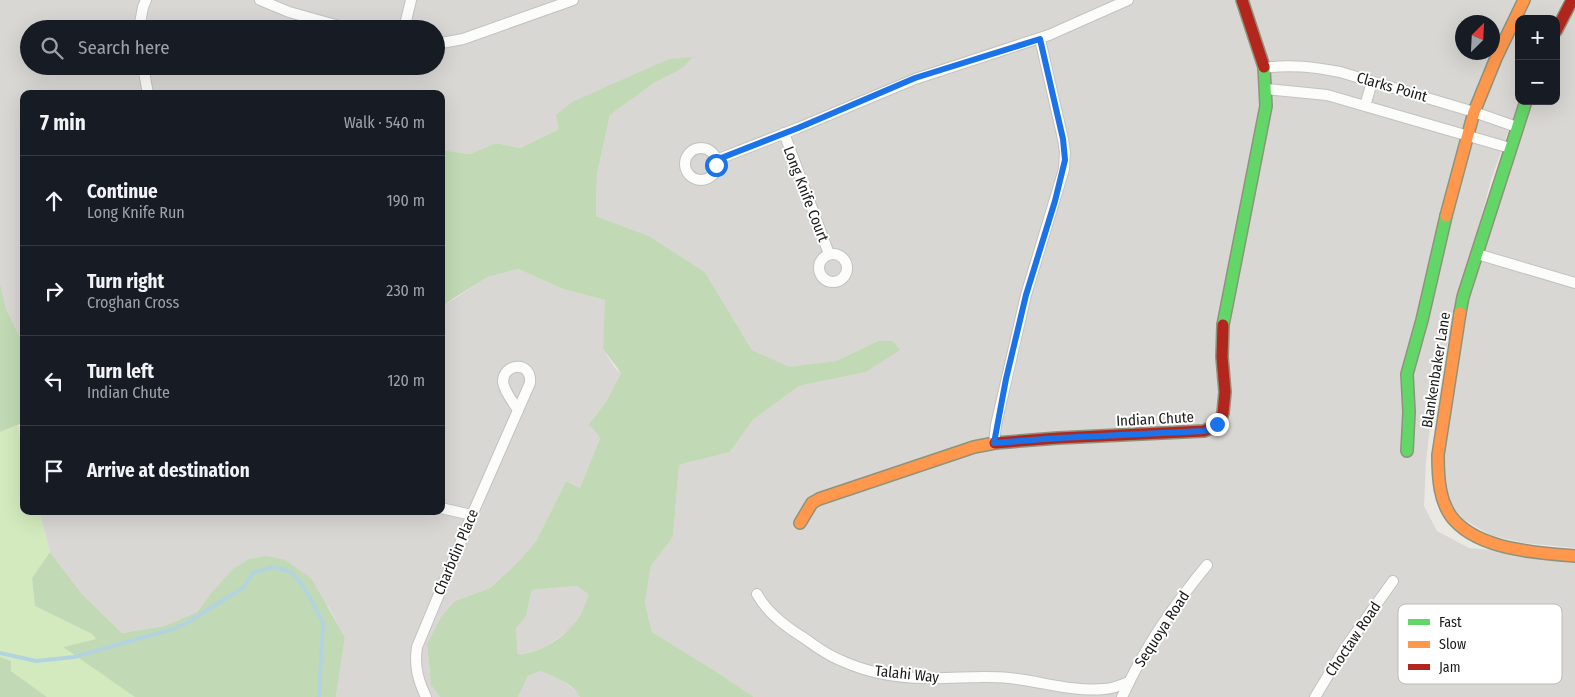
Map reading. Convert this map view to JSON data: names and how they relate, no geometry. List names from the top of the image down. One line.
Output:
{"streets":{"street":["Clarks Point","Long Knife Court","Blankenbaker Lane","Indian Chute","Charbdin Place","Sequoya Road","Choctaw Road","Talahi Way"]},"crossings":[["Clarks Point","Blankenbaker Lane"],["Clarks Point","Indian Chute"],["Sequoya Road","Talahi Way"]],"legend":["Fast","Slow","Jam"],"north":"top right","page":{"map_buttons":["+","−"],"search":"Search here","heading":["7 min","Walk · 540 m"],"list":[["Continue","Long Knife Run","190 m"],["Turn right","Croghan Cross","230 m"],["Turn left","Indian Chute","120 m"],"Arrive at destination"]}}
